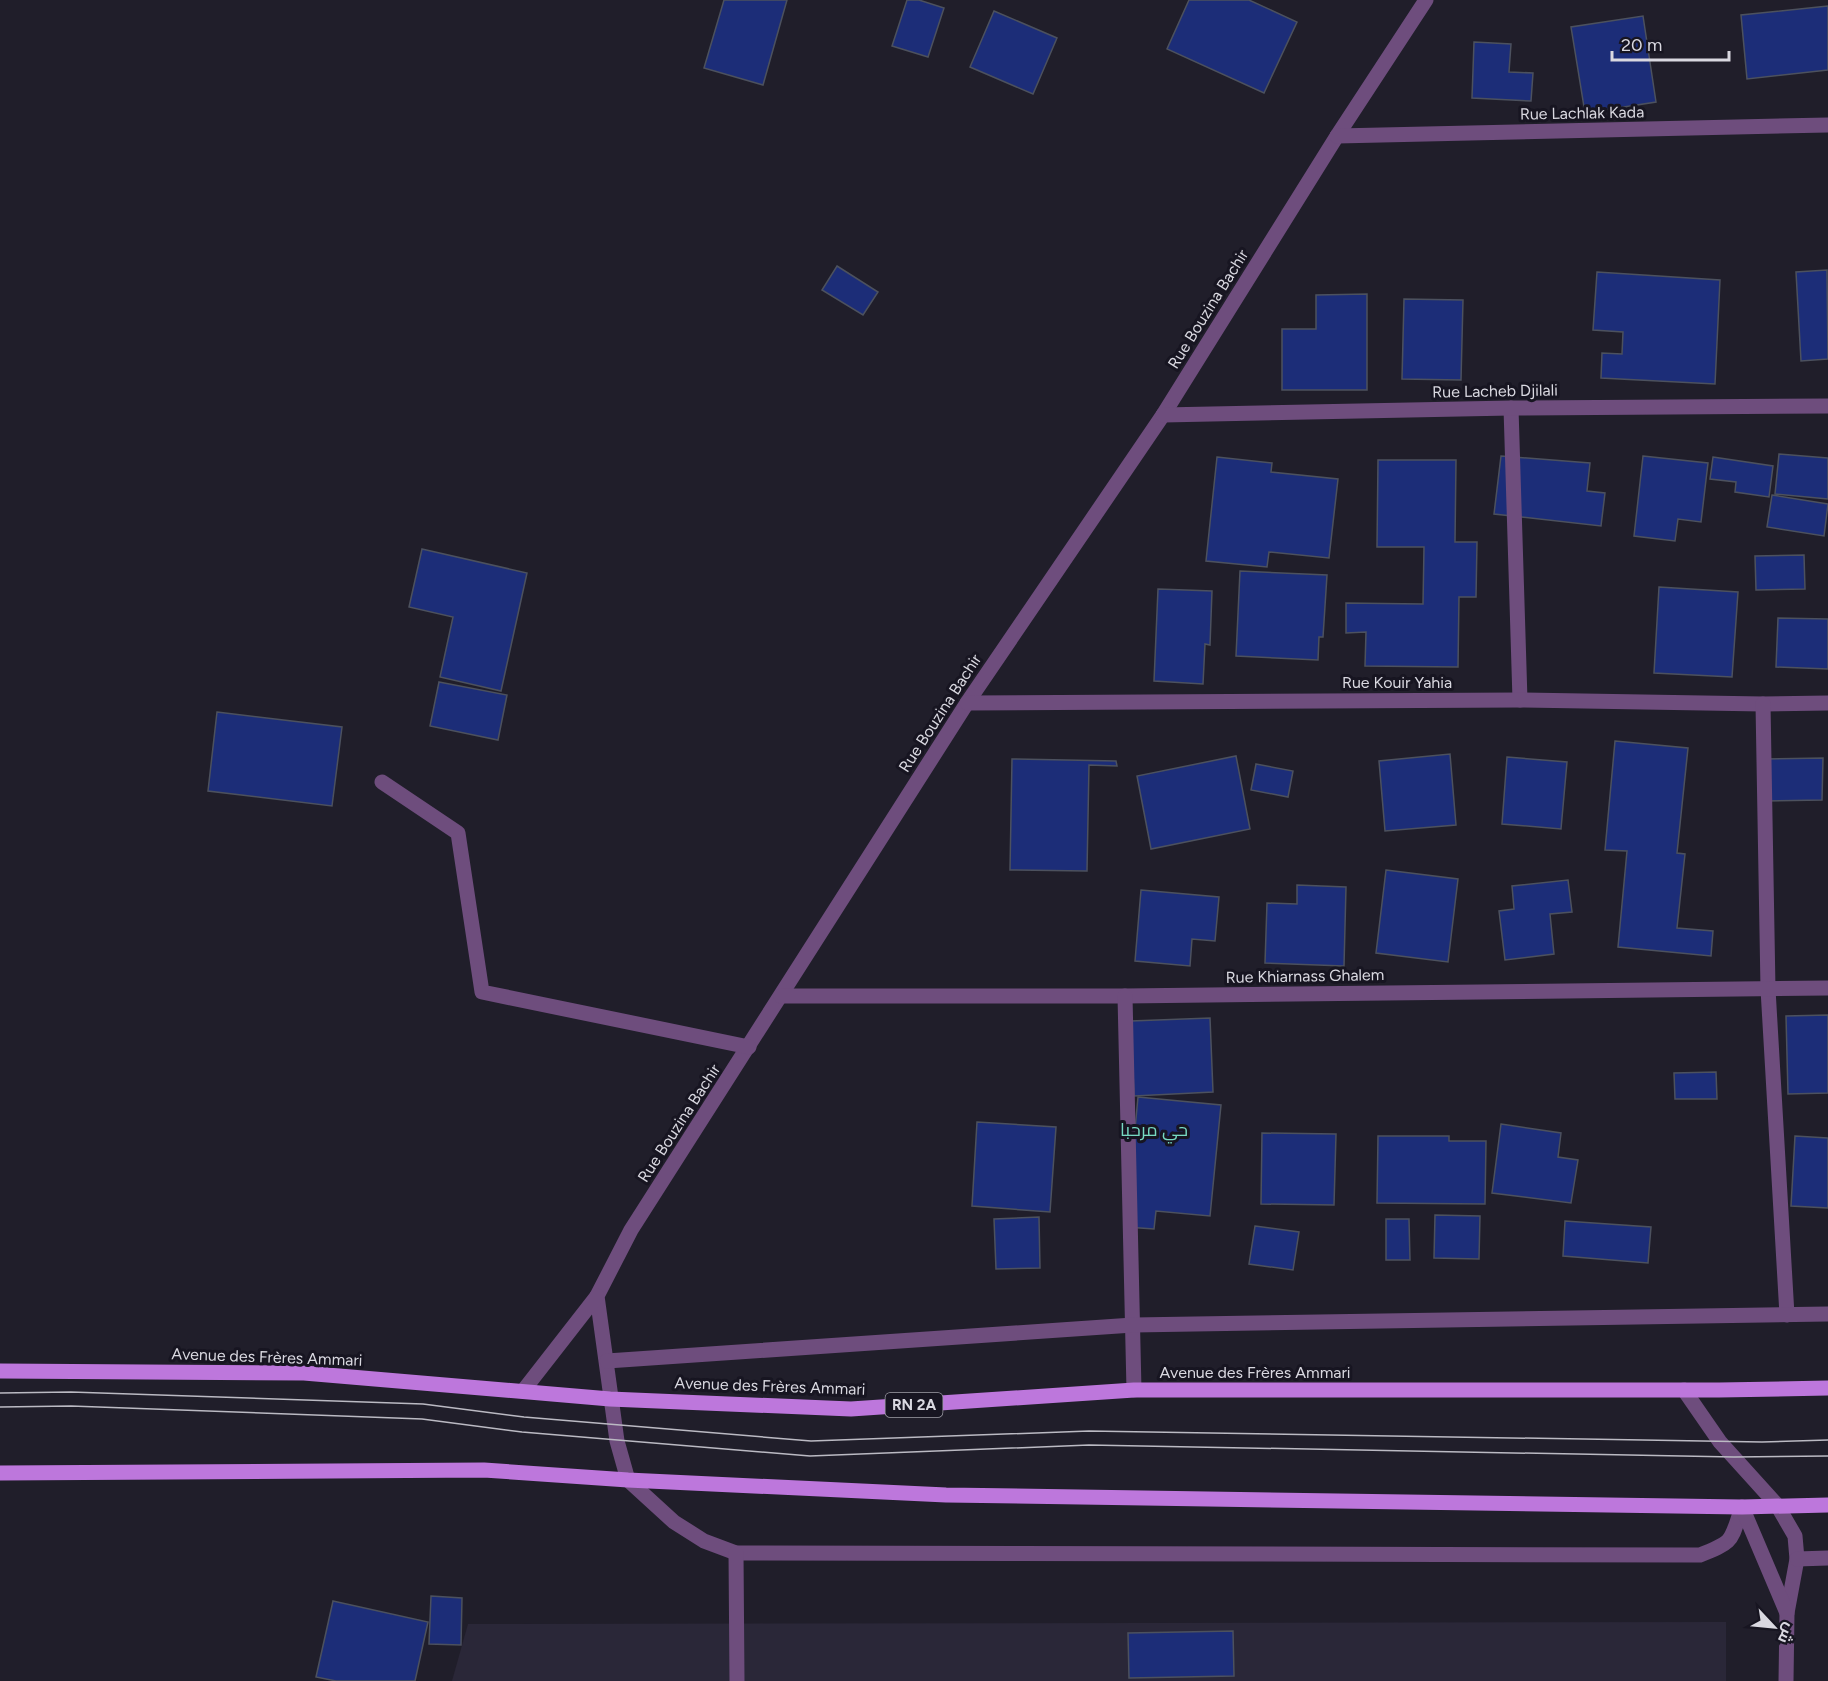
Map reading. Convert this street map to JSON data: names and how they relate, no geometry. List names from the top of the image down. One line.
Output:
{"streets":{"main road":["Avenue des Frères Ammari","RN 2A"],"street":["Rue Lachlak Kada","Rue Bouzina Bachir","Rue Lacheb Djilali","Rue Kouir Yahia","Rue Khiarnass Ghalem"]},"crossings":[["Rue Lachlak Kada","Rue Bouzina Bachir"],["Rue Bouzina Bachir","Rue Lacheb Djilali"],["Rue Bouzina Bachir","Rue Kouir Yahia"],["Rue Bouzina Bachir","Rue Khiarnass Ghalem"],["Rue Bouzina Bachir","Avenue des Frères Ammari"]],"districts":["حي مرحبا"],"scale_bar":"20 m","north":"bottom right"}
